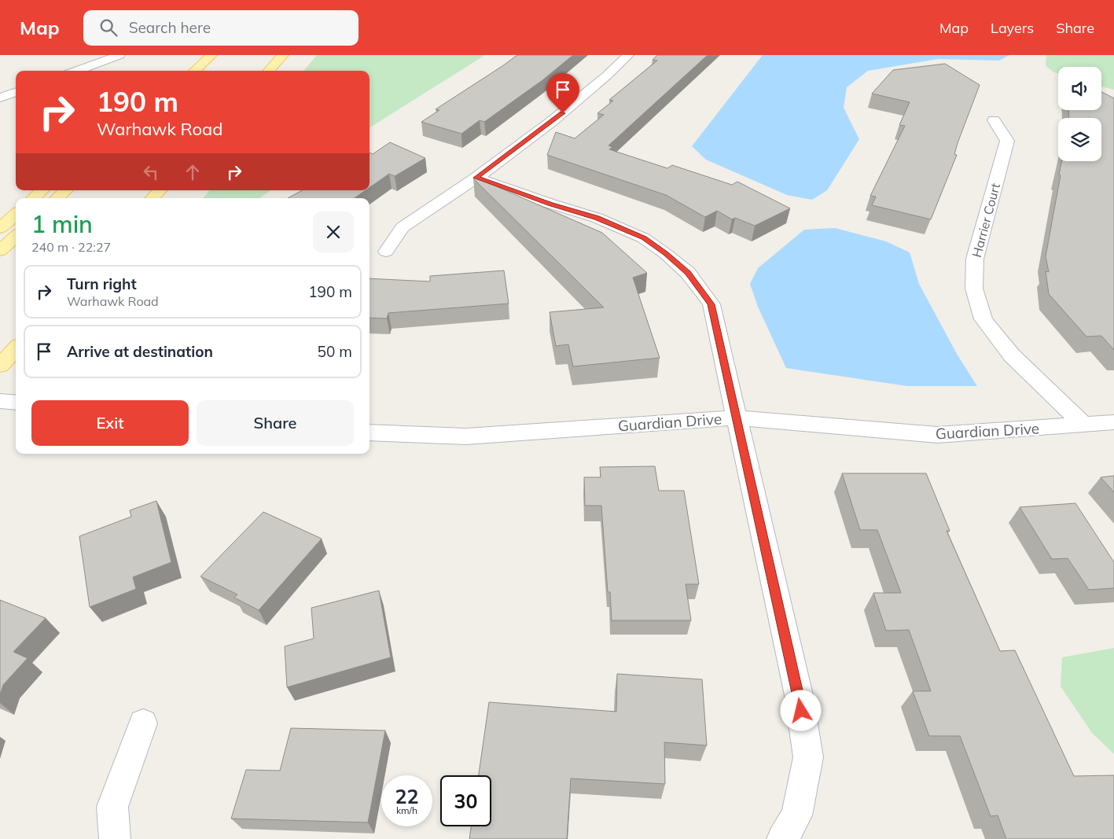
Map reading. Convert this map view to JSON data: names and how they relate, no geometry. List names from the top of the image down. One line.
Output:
{"streets":{"street":["Harrier Court","Guardian Drive"]},"crossings":[["Harrier Court","Guardian Drive"]],"page":{"header":"Map","search":"Search here","nav":["Map","Layers","Share"],"turn":["190 m","Warhawk Road"],"heading":["1 min","240 m · 22:27"],"list":[{"name":"Turn right","note":"Warhawk Road","value":"190 m"},{"name":"Arrive at destination","value":"50 m"}],"buttons":["Exit","Share"],"speed":"22 km/h","limit":"30"}}
